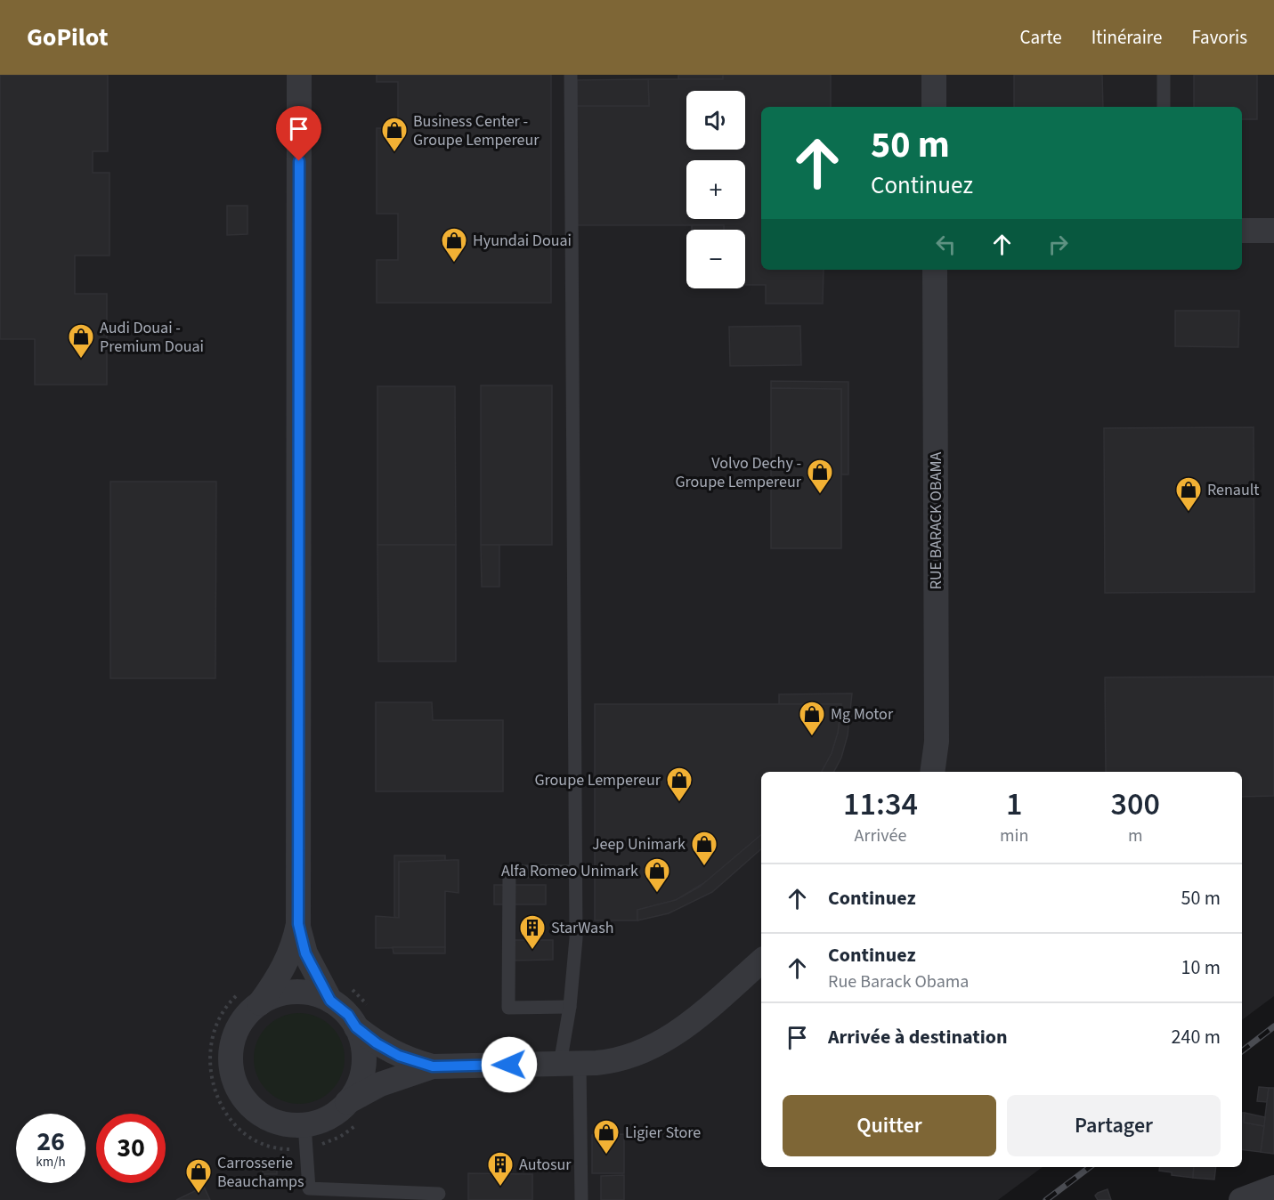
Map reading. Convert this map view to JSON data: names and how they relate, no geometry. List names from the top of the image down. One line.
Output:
{"streets":{"street":["RUE BARACK OBAMA"]},"places":{"shop":["Business Center - Groupe Lempereur","Hyundai Douai","Audi Douai - Premium Douai","Volvo Dechy - Groupe Lempereur","Renault","Mg Motor","Groupe Lempereur","Jeep Unimark","Alfa Romeo Unimark","Ligier Store","Carrosserie Beauchamps"],"building":["StarWash","Autosur"]},"page":{"header":"GoPilot","nav":["Carte","Itinéraire","Favoris"],"map_buttons":["+","−"],"turn":["50 m","Continuez"],"eta":["11:34","Arrivée","1","min","300","m"],"list":[{"name":"Continuez","value":"50 m"},{"name":"Continuez","note":"Rue Barack Obama","value":"10 m"},{"name":"Arrivée à destination","value":"240 m"}],"buttons":["Quitter","Partager"],"speed":"26 km/h","limit":"30"}}
